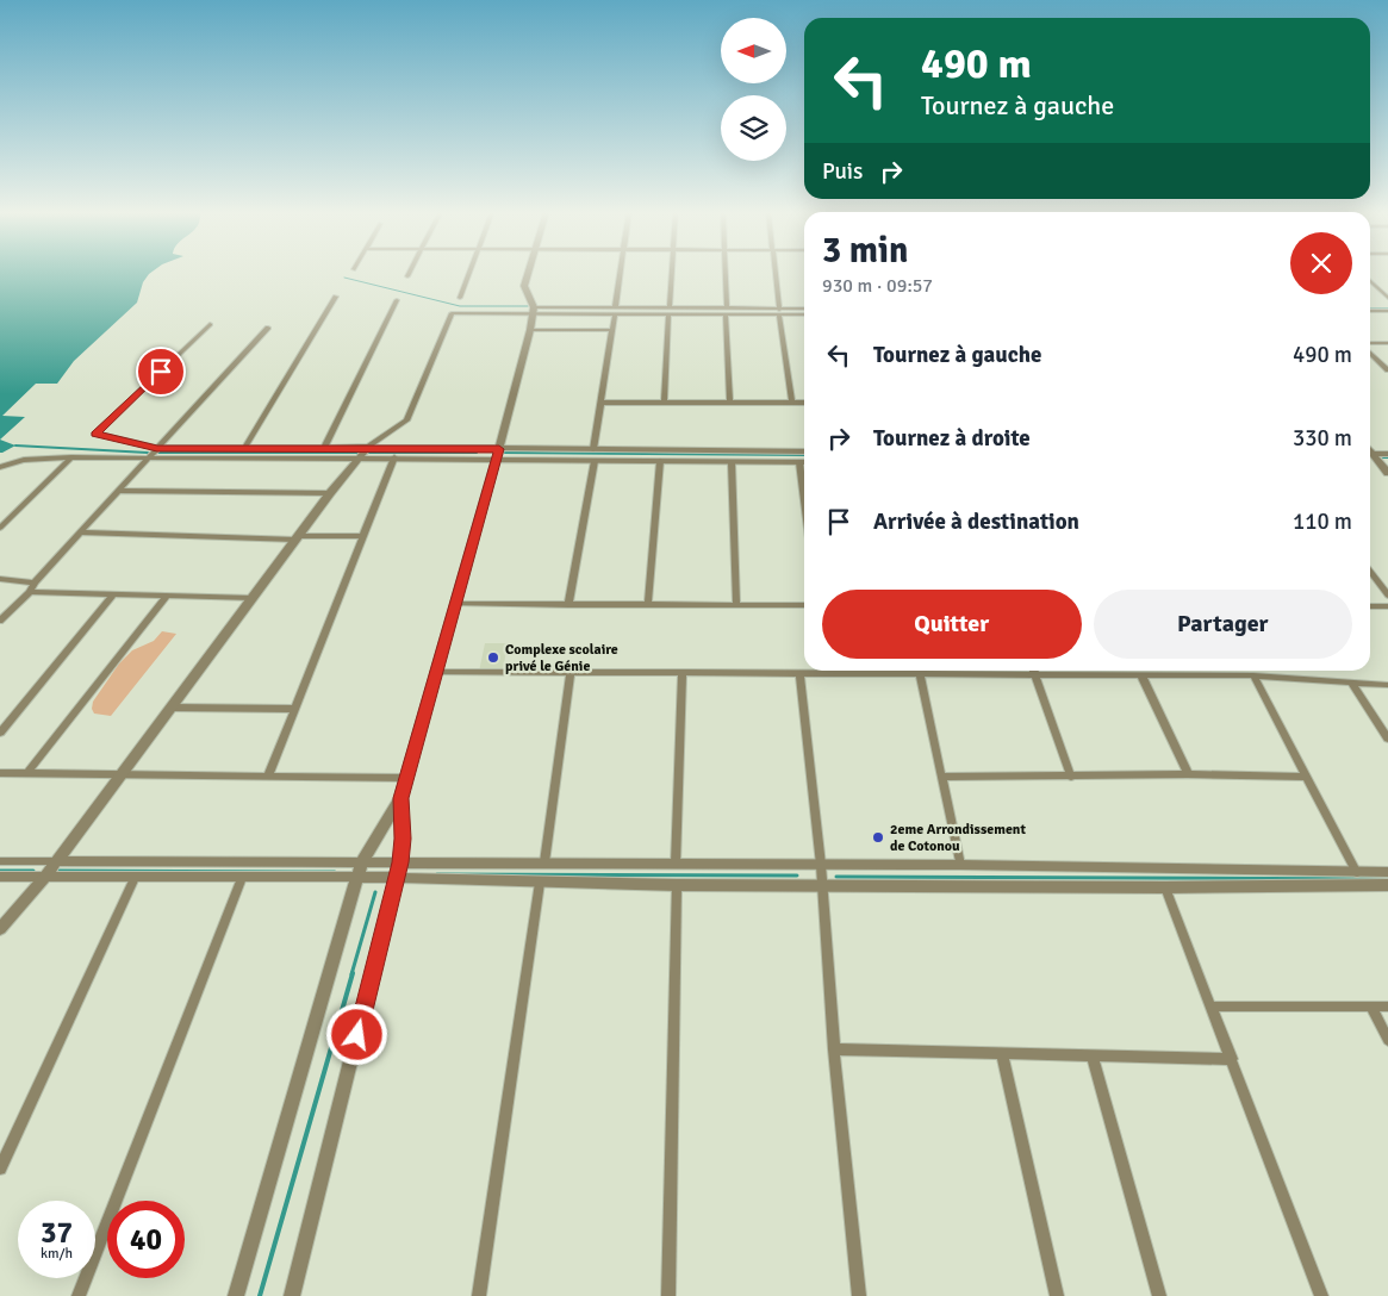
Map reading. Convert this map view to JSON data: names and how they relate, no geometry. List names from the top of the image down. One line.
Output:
{"places":["Complexe scolaire privé le Génie","2eme Arrondissement de Cotonou"],"north":"left","page":{"turn":["490 m","Tournez à gauche"],"then":"Puis","heading":["3 min","930 m · 09:57"],"list":[{"name":"Tournez à gauche","value":"490 m"},{"name":"Tournez à droite","value":"330 m"},{"name":"Arrivée à destination","value":"110 m"}],"buttons":["Quitter","Partager"],"speed":"37 km/h","limit":"40"}}
